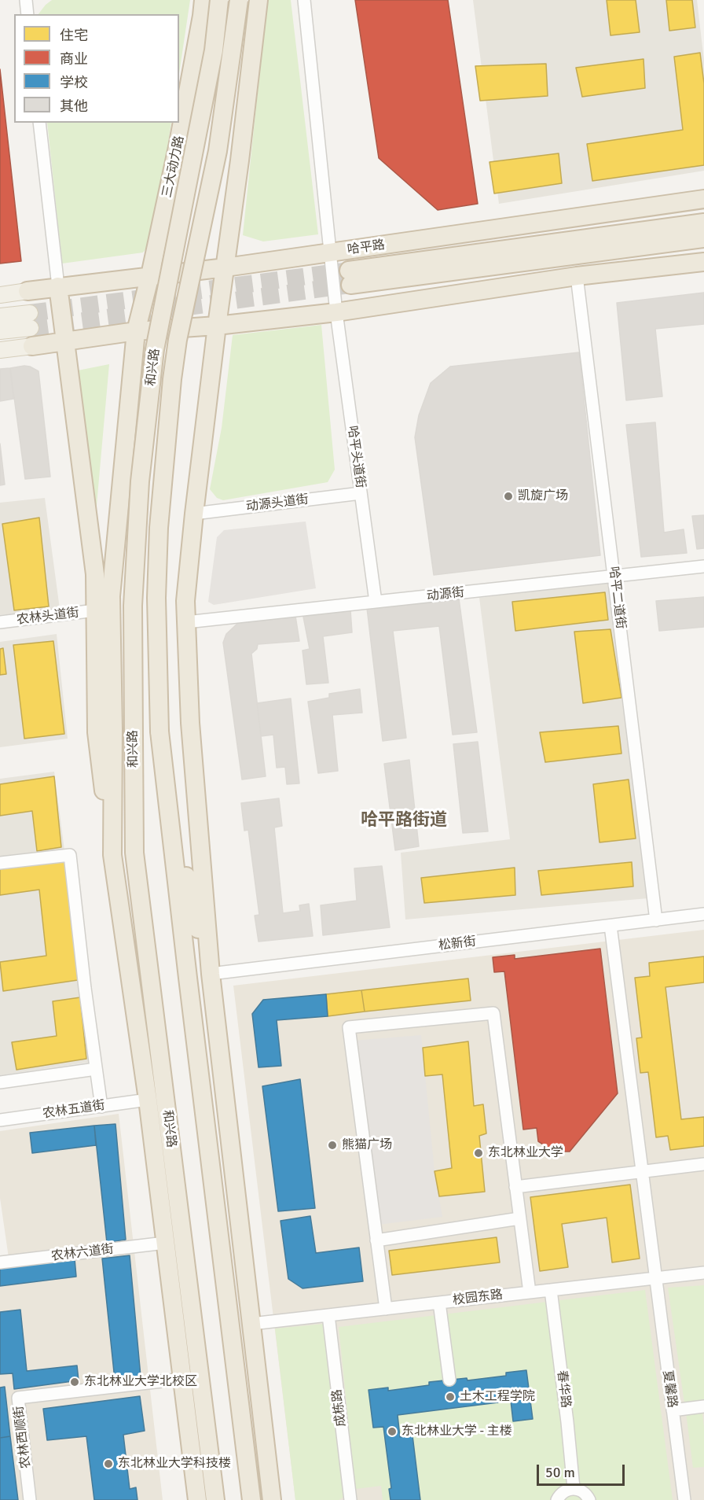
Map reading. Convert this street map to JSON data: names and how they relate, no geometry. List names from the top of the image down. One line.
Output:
{"streets":{"highway":["三大动力路","哈平路","和兴路"],"street":["哈平头道街","动源头道街","动源街","哈平二道街","农林头道街","松新街","农林五道街","农林六道街","校园东路","春华路","夏馨路","成栋路","农林西顺街"]},"crossings":[["三大动力路","哈平路"],["三大动力路","和兴路"],["哈平路","和兴路"],["哈平路","哈平头道街"],["和兴路","农林头道街"],["和兴路","农林五道街"],["和兴路","农林六道街"],["和兴路","农林西顺街"],["哈平头道街","动源头道街"],["哈平头道街","动源街"],["动源街","哈平二道街"],["哈平二道街","松新街"],["松新街","夏馨路"],["校园东路","春华路"],["校园东路","夏馨路"],["校园东路","成栋路"]],"districts":["哈平路街道"],"places":["凯旋广场","熊猫广场","东北林业大学","东北林业大学北校区","土木工程学院","东北林业大学 - 主楼","东北林业大学科技楼"],"legend":["住宅","商业","学校","其他"],"scale_bar":"50 m"}
